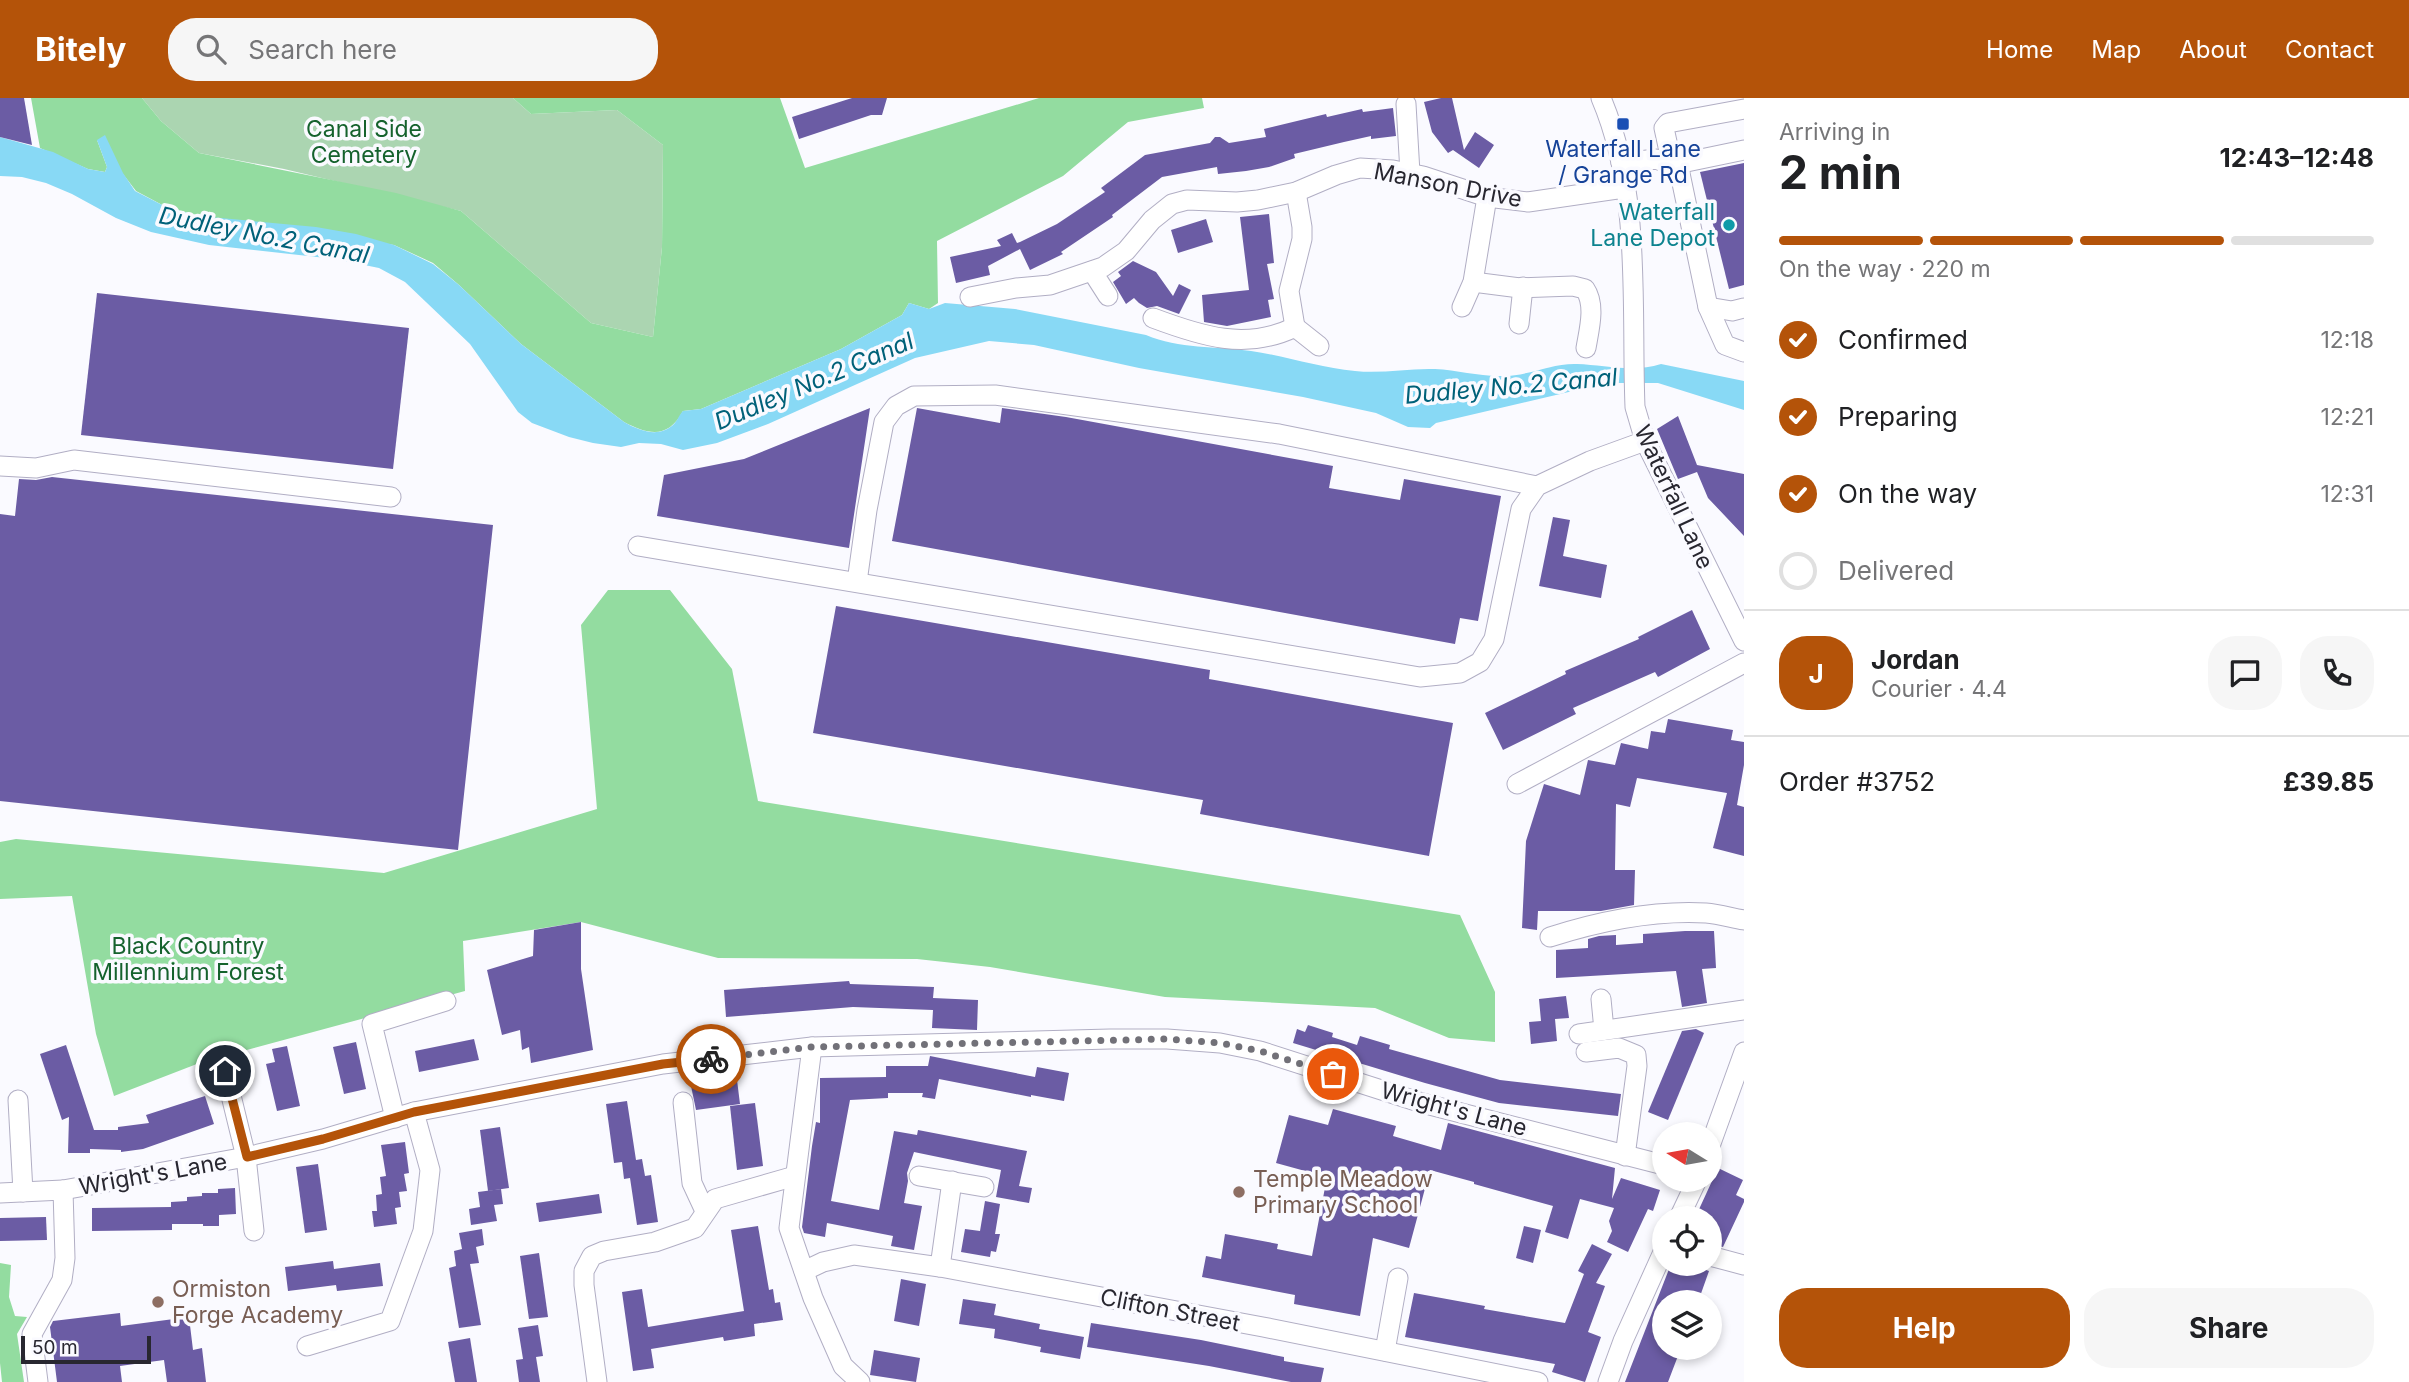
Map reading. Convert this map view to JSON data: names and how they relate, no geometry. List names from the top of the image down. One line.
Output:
{"streets":{"street":["Manson Drive","Waterfall Lane","Wright's Lane","Clifton Street"]},"crossings":[["Manson Drive","Waterfall Lane"]],"water":["Dudley No.2 Canal"],"parks":["Canal Side Cemetery","Black Country Millennium Forest"],"places":{"transit":["Waterfall Lane / Grange Rd"],"other":["Waterfall Lane Depot","Temple Meadow Primary School","Ormiston Forge Academy"]},"scale_bar":"50 m","north":"left","page":{"header":"Bitely","search":"Search here","nav":["Home","Map","About","Contact"],"heading":["2 min","Arriving in","12:43–12:48"],"panel":["Jordan","Courier · 4.4","Order #3752","£39.85"],"bar":"On the way · 220 m","list":[["Confirmed","12:18"],["Preparing","12:21"],["On the way","12:31"],"Delivered"],"round":"J","buttons":["Help","Share"],"scale":"50 m"}}
